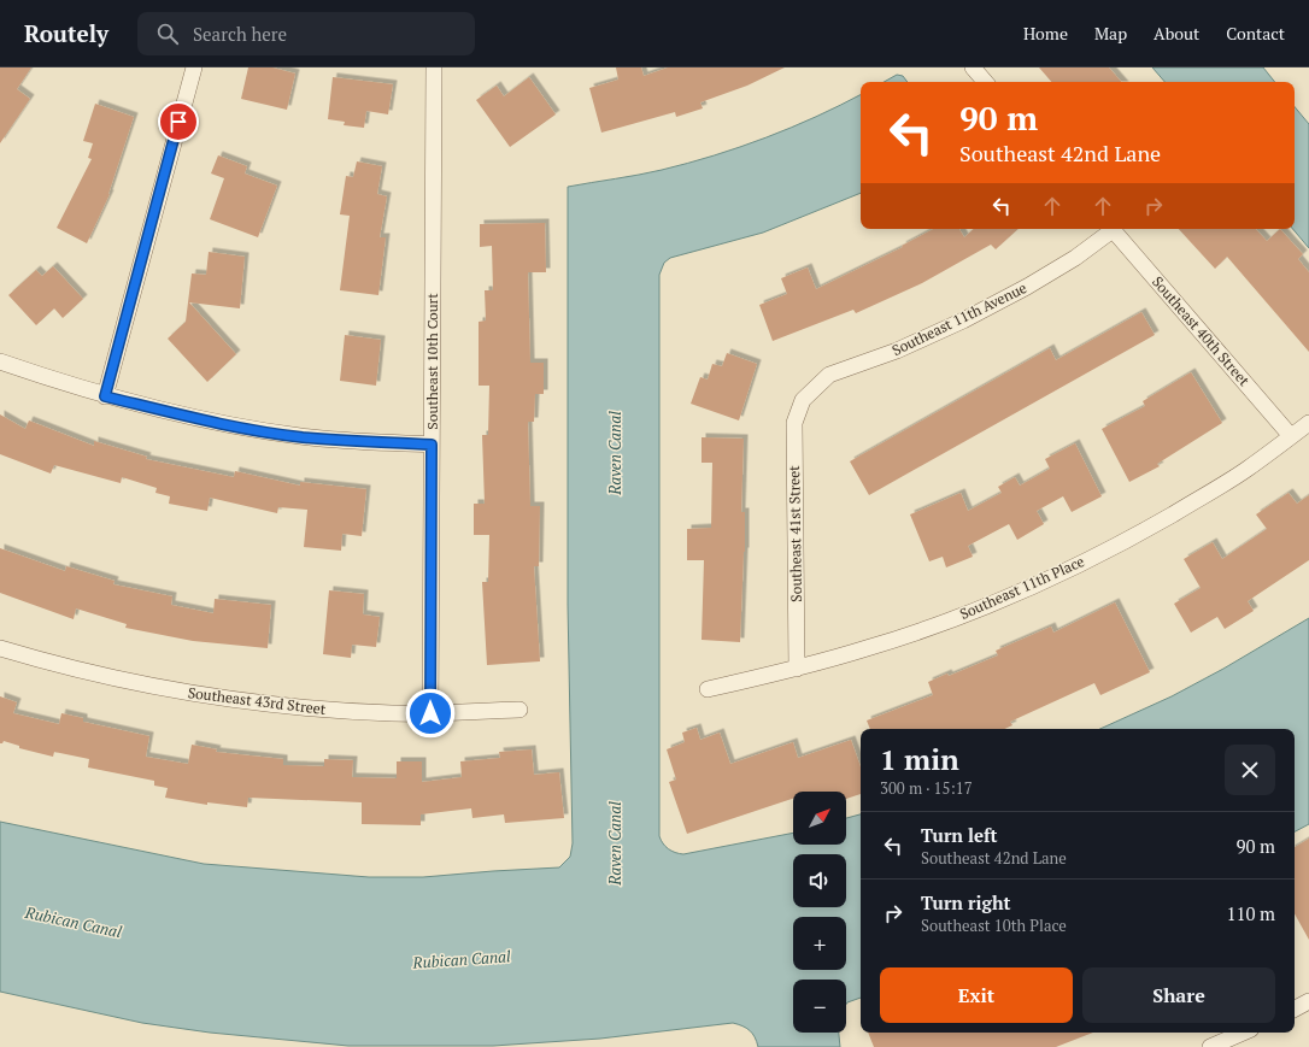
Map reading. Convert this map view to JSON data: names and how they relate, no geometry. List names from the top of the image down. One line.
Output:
{"streets":{"street":["Southeast 11th Avenue","Southeast 40th Street","Southeast 10th Court","Southeast 41st Street","Southeast 11th Place","Southeast 43rd Street"]},"crossings":[["Southeast 11th Avenue","Southeast 41st Street"],["Southeast 40th Street","Southeast 11th Place"],["Southeast 10th Court","Southeast 43rd Street"],["Southeast 41st Street","Southeast 11th Place"]],"water":["Raven Canal","Rubican Canal"],"north":"top right","page":{"header":"Routely","search":"Search here","nav":["Home","Map","About","Contact"],"turn":["90 m","Southeast 42nd Lane"],"heading":["1 min","300 m · 15:17"],"map_buttons":["+","−"],"list":[{"name":"Turn left","note":"Southeast 42nd Lane","value":"90 m"},{"name":"Turn right","note":"Southeast 10th Place","value":"110 m"}],"buttons":["Exit","Share"]}}
